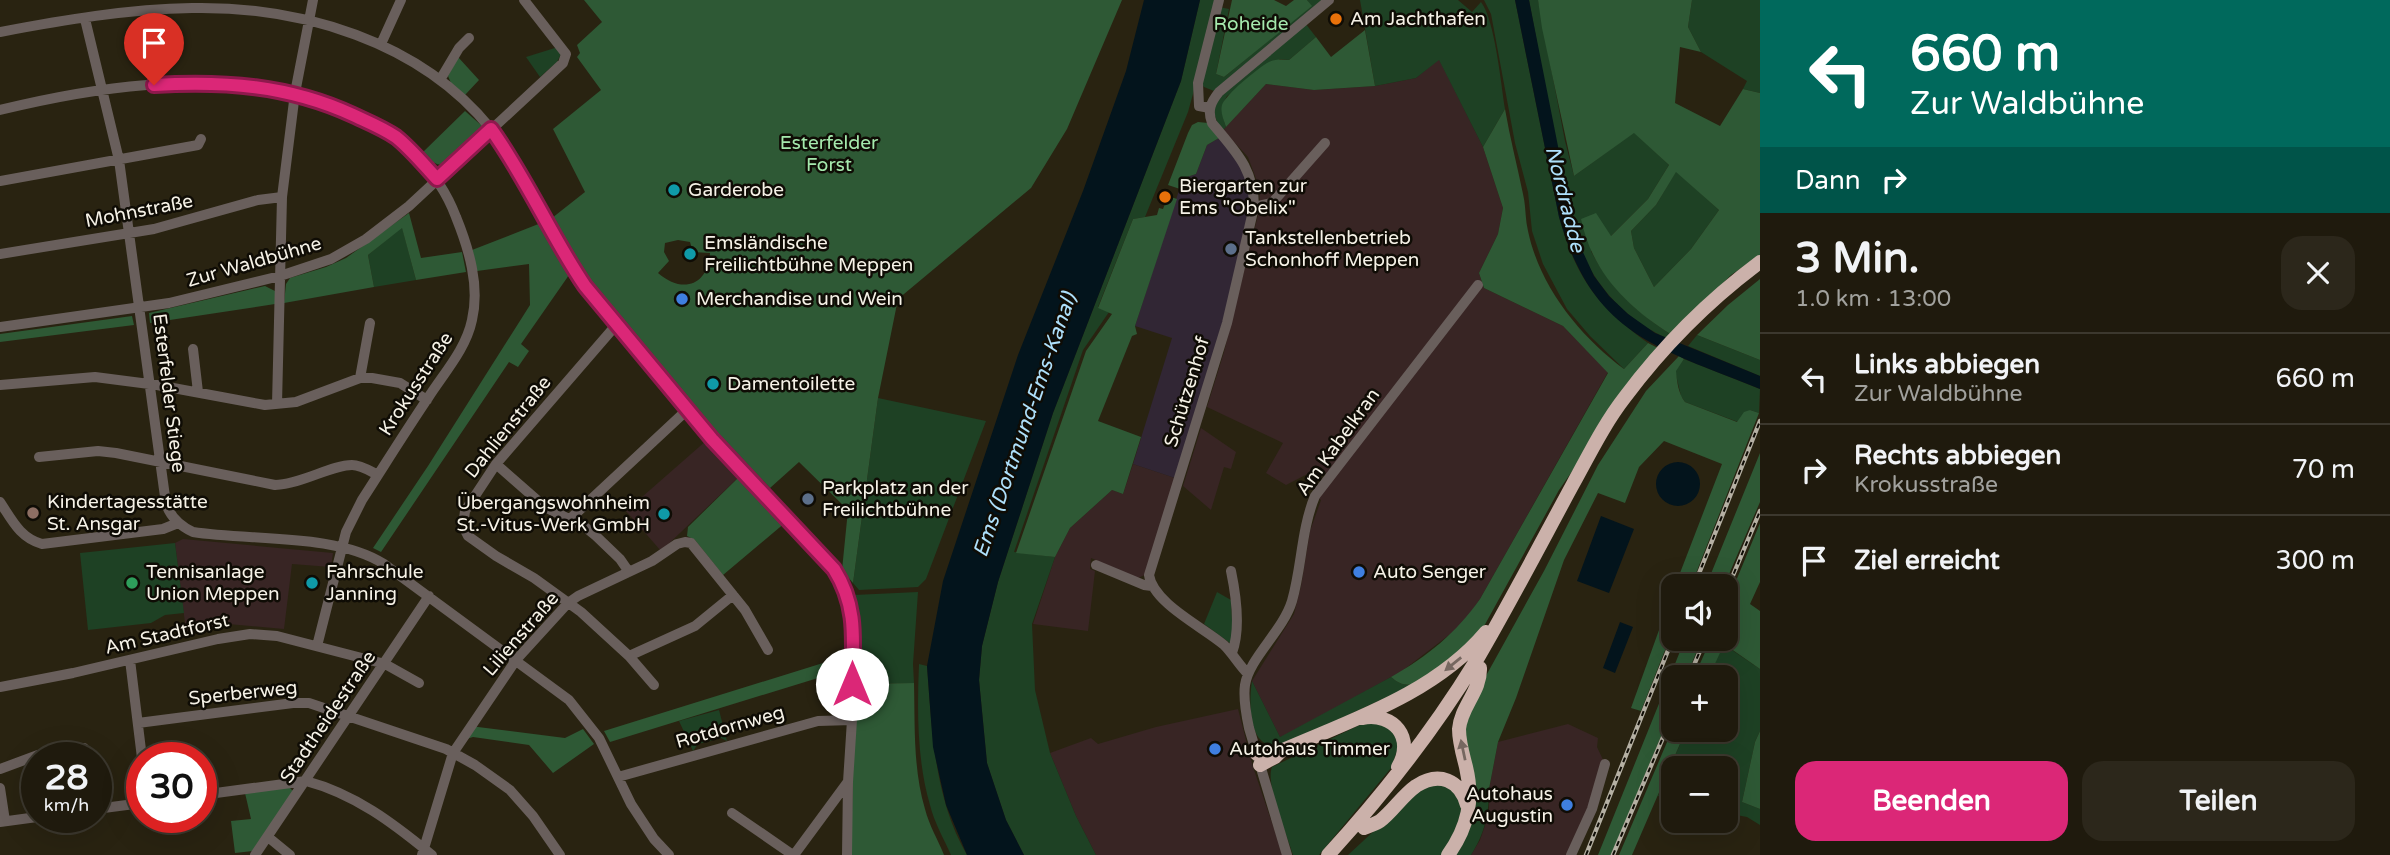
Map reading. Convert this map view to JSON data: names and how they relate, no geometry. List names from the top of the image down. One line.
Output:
{"streets":{"street":["Mohnstraße","Zur Waldbühne","Krokusstraße","Schützenhof","Esterfelder Stiege","Dahlienstraße","Am Kabelkran","Am Stadtforst","Lilienstraße","Sperberweg","Stadtheidestraße","Rotdornweg"]},"crossings":[["Mohnstraße","Esterfelder Stiege"],["Zur Waldbühne","Krokusstraße"],["Zur Waldbühne","Esterfelder Stiege"],["Krokusstraße","Esterfelder Stiege"],["Krokusstraße","Am Stadtforst"],["Dahlienstraße","Lilienstraße"],["Am Stadtforst","Stadtheidestraße"],["Lilienstraße","Sperberweg"],["Sperberweg","Stadtheidestraße"]],"water":["Nordradde","Ems (Dortmund-Ems-Kanal)"],"parks":["Roheide","Esterfelder Forst"],"places":["Am Jachthafen","Garderobe","Biergarten zur Ems \"Obelix\"","Tankstellenbetrieb Schonhoff Meppen","Emsländische Freilichtbühne Meppen","Merchandise und Wein","Damentoilette","Parkplatz an der Freilichtbühne","Kindertagesstätte St. Ansgar","Übergangswohnheim St.-Vitus-Werk GmbH","Auto Senger","Tennisanlage Union Meppen","Fahrschule Janning","Autohaus Timmer","Autohaus Augustin"],"page":{"turn":["660 m","Zur Waldbühne"],"then":"Dann","heading":["3 Min.","1.0 km · 13:00"],"list":[{"name":"Links abbiegen","note":"Zur Waldbühne","value":"660 m"},{"name":"Rechts abbiegen","note":"Krokusstraße","value":"70 m"},{"name":"Ziel erreicht","value":"300 m"}],"map_buttons":["+","−"],"speed":"28 km/h","limit":"30","buttons":["Beenden","Teilen"]}}
